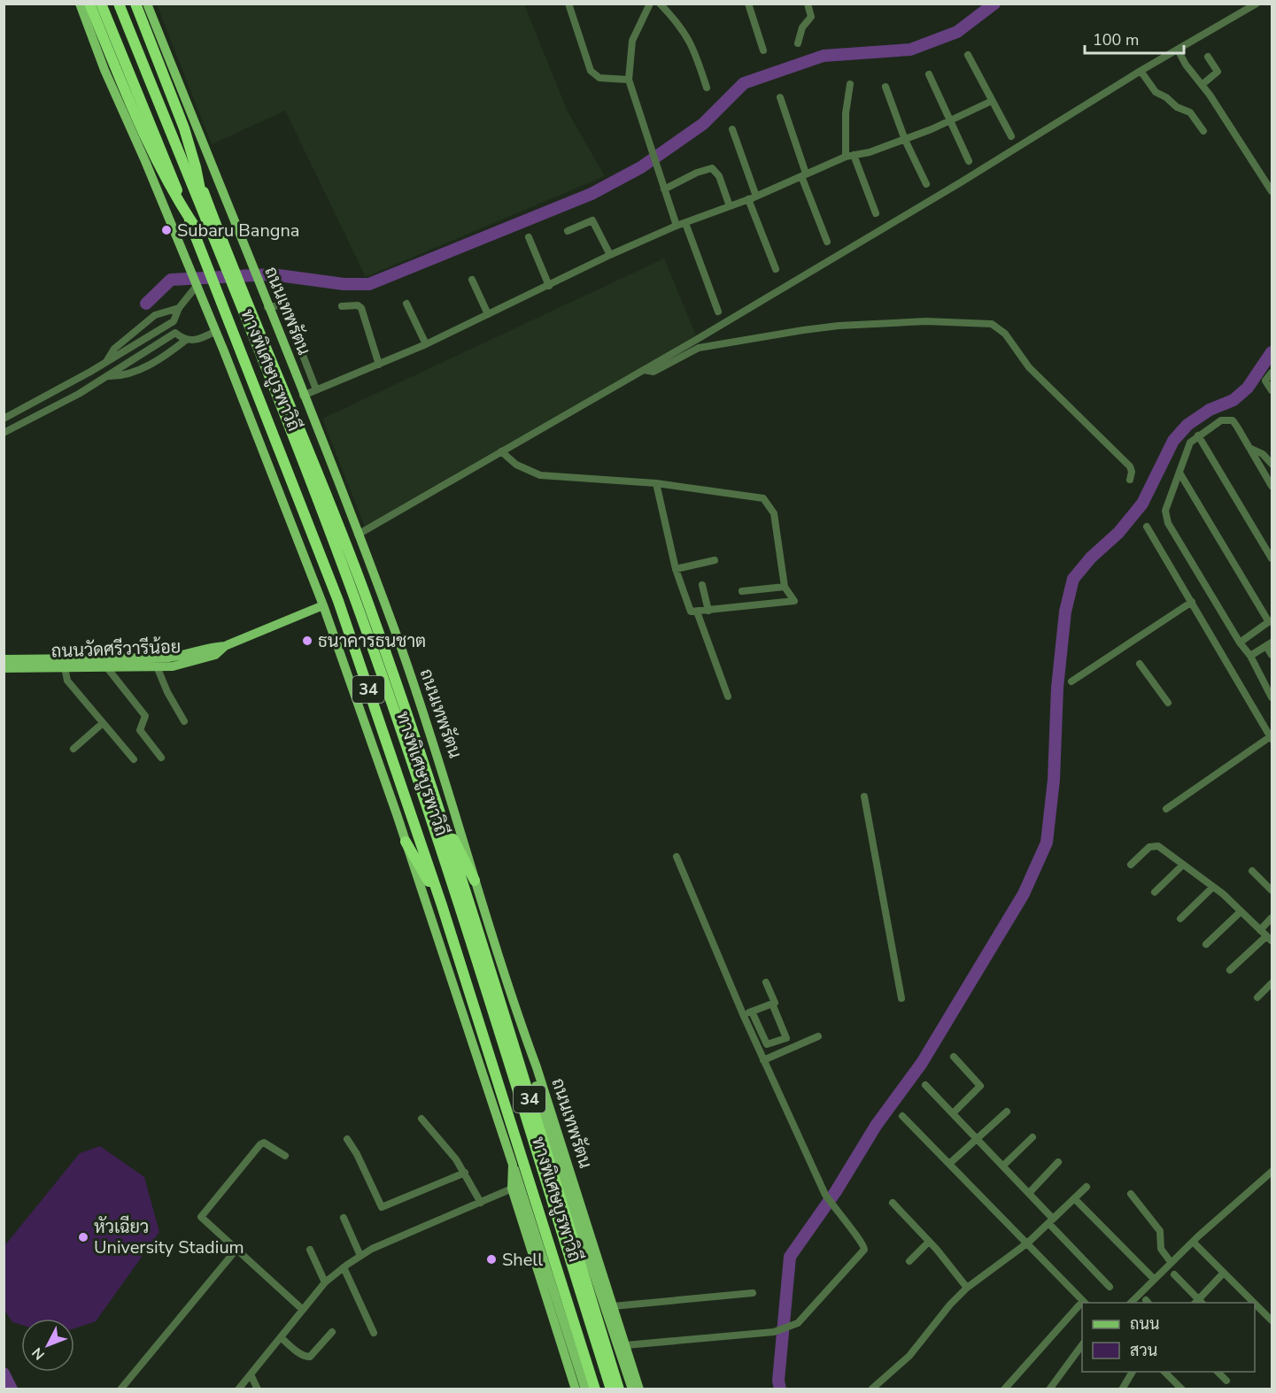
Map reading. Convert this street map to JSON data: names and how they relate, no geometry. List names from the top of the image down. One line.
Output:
{"streets":{"highway":["ถนนเทพรัตน","ทางพิเศษบูรพาวิถี","34"],"main road":["ถนนวัดศรีวารีน้อย"]},"crossings":[["ถนนวัดศรีวารีน้อย","34"]],"places":["Subaru Bangna","ธนาคารธนชาต","หัวเฉียว University Stadium","Shell"],"legend":["ถนน","สวน"],"scale_bar":"100 m","north":"bottom left"}
